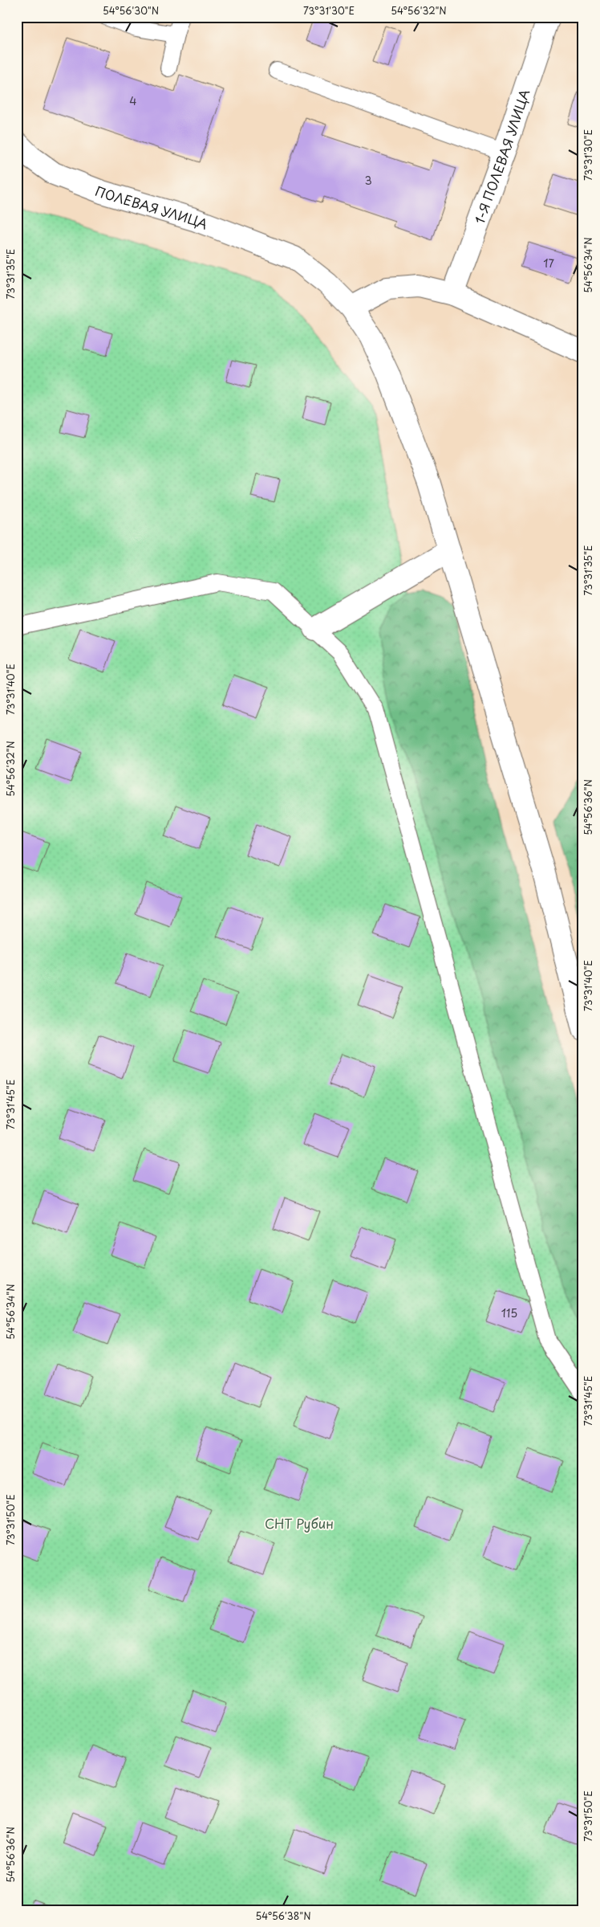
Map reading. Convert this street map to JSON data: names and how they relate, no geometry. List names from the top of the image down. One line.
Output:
{"streets":{"street":["1-Я ПОЛЕВАЯ УЛИЦА","ПОЛЕВАЯ УЛИЦА"]},"parks":["СНТ Рубин"],"house_numbers":["4","3","17","115"],"coordinates":["54°56'30\"N","73°31'30\"E","54°56'32\"N","54°56'34\"N","73°31'35\"E","73°31'40\"E","54°56'36\"N","73°31'45\"E","73°31'50\"E","54°56'38\"N"]}
